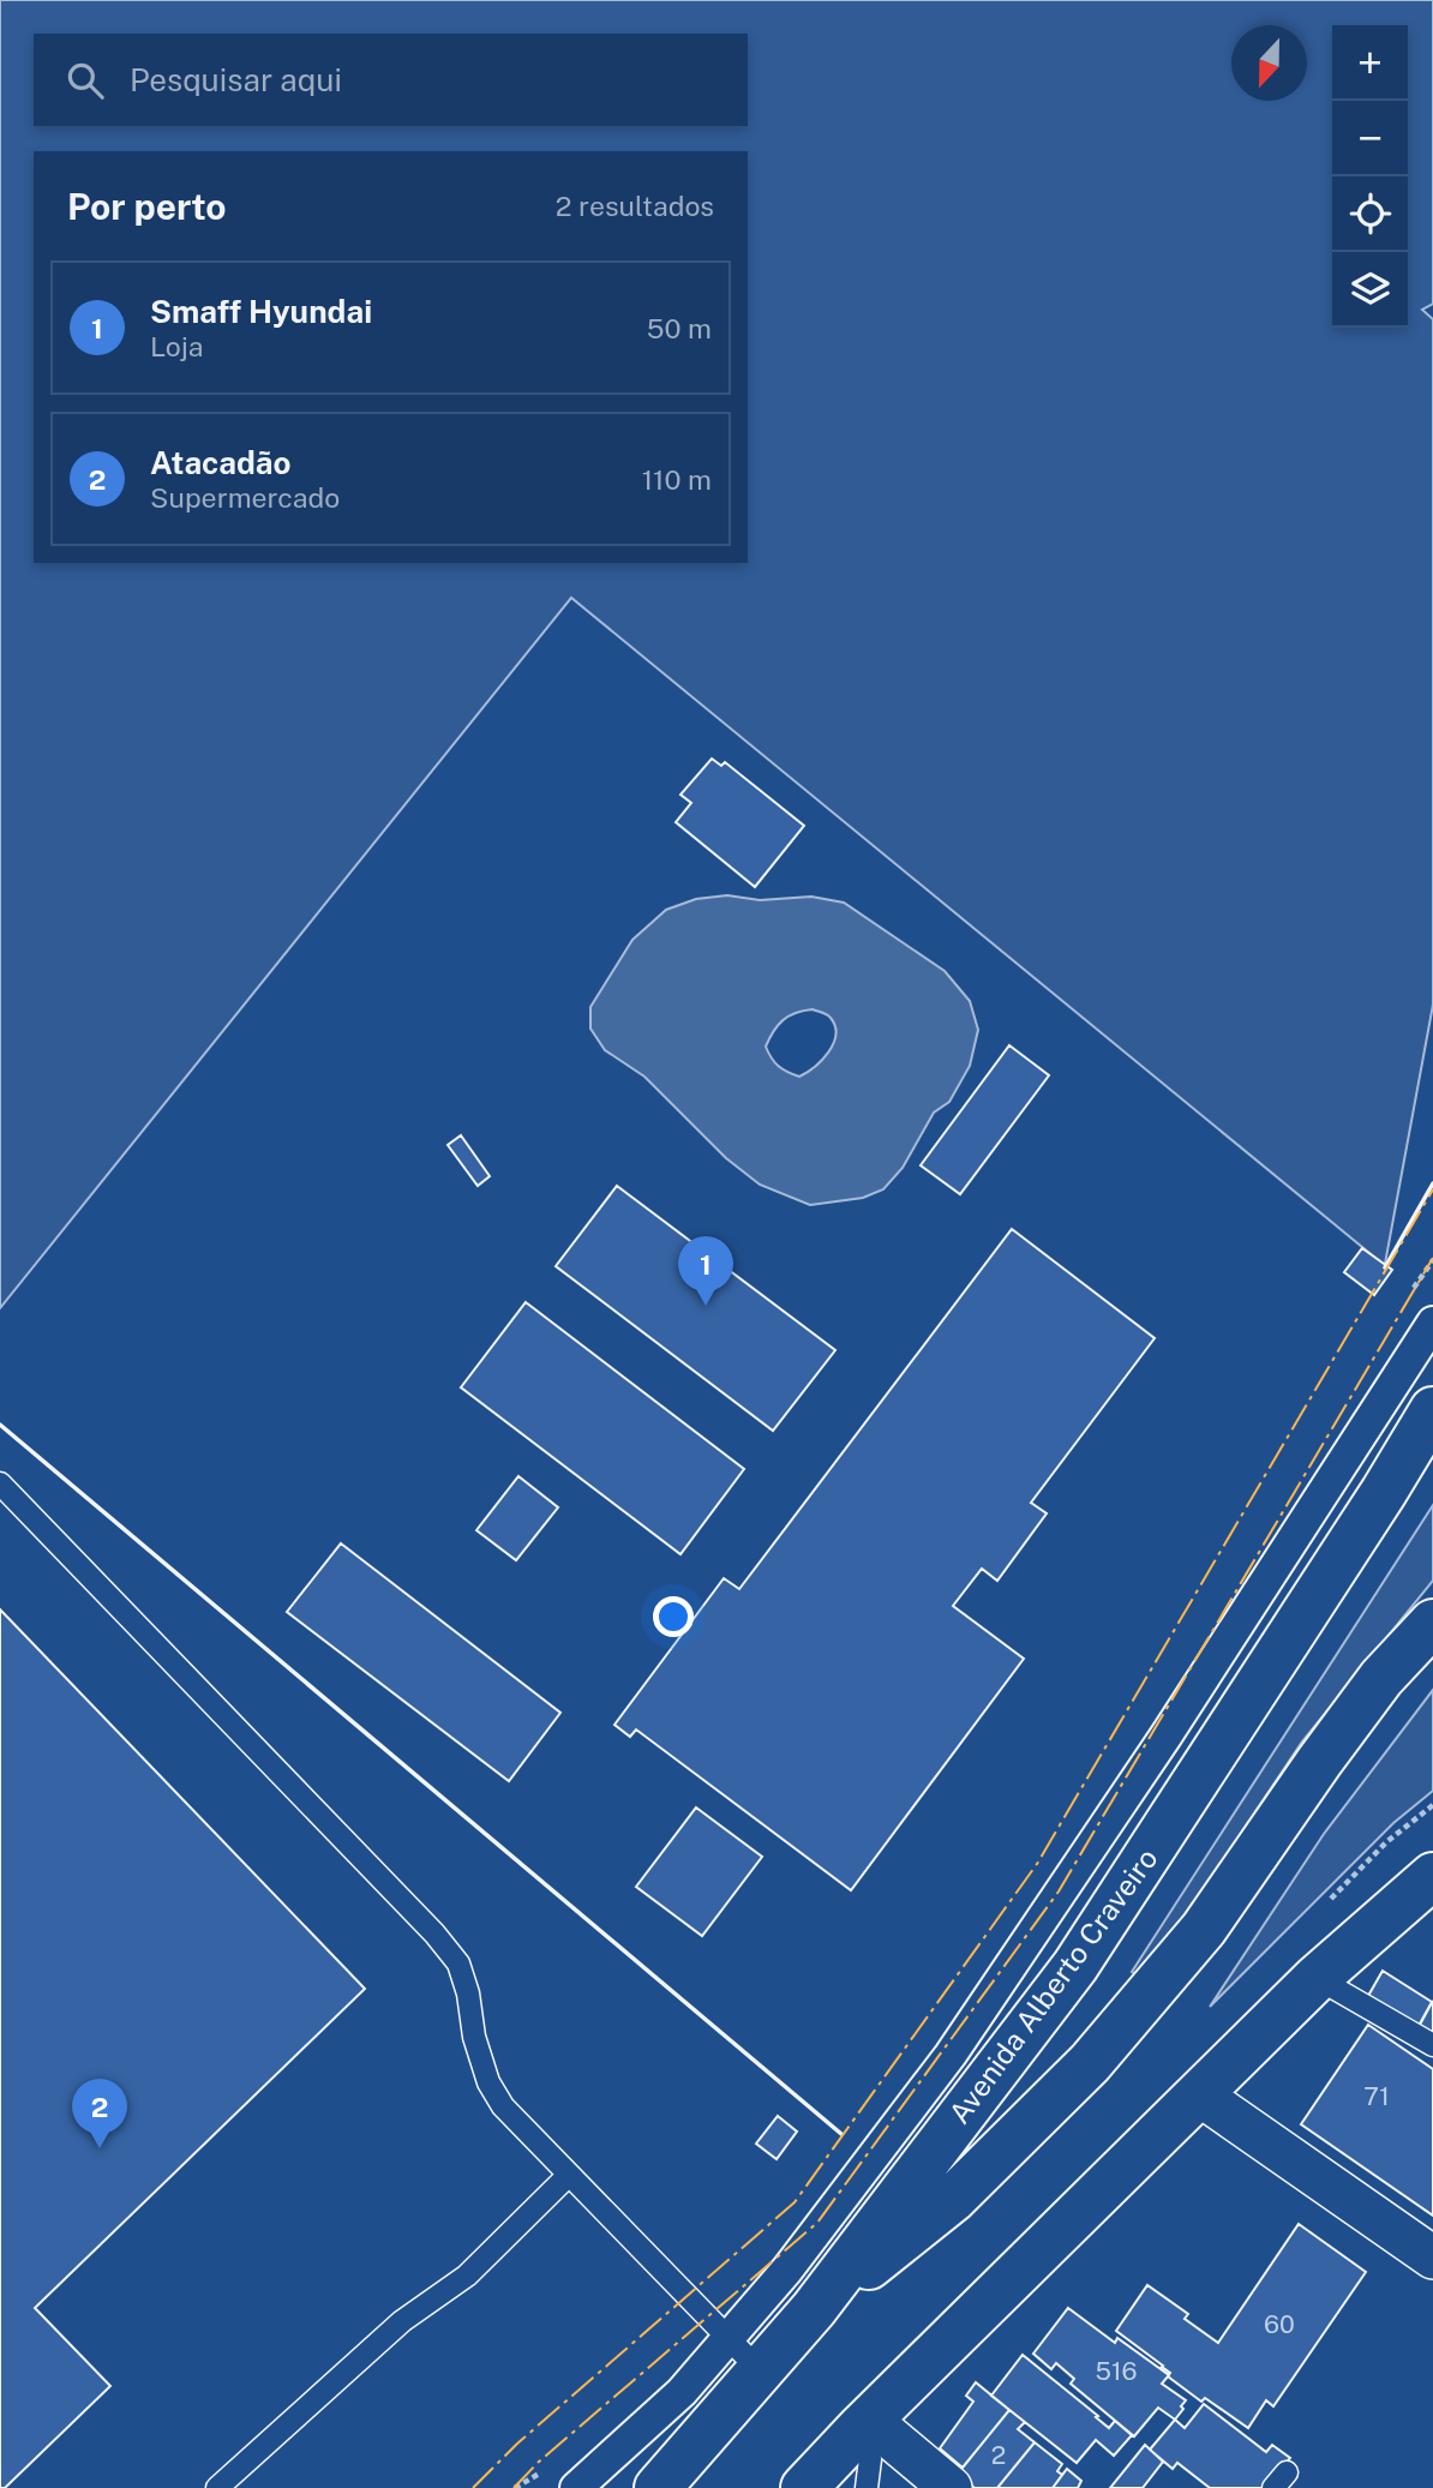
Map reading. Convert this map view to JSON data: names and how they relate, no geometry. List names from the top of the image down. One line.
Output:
{"streets":{"main road":["Avenida Alberto Craveiro"]},"house_numbers":["71","60","516","2"],"north":"bottom","page":{"map_buttons":["+","−"],"search":"Pesquisar aqui","heading":["Por perto","2 resultados"],"list":[{"mark":"1","name":"Smaff Hyundai","note":"Loja","value":"50 m"},{"mark":"2","name":"Atacadão","note":"Supermercado","value":"110 m"}],"pins":["1","2"]}}
